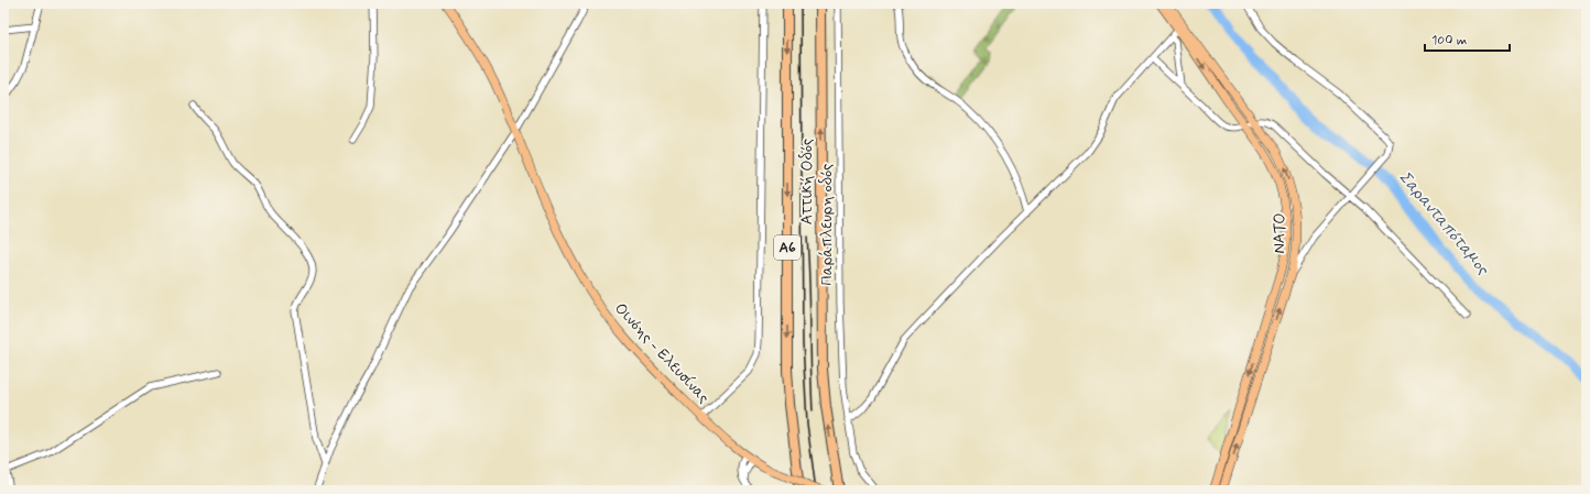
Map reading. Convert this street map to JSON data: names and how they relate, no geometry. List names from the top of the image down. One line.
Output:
{"streets":{"highway":["Αττική Οδός","Α6"],"main road":["ΝΑΤΟ","Οινόης - Ελευσίνας"],"street":["Παράπλευρη οδός"]},"water":["Σαρανταπόταμος"],"scale_bar":"100 m"}
